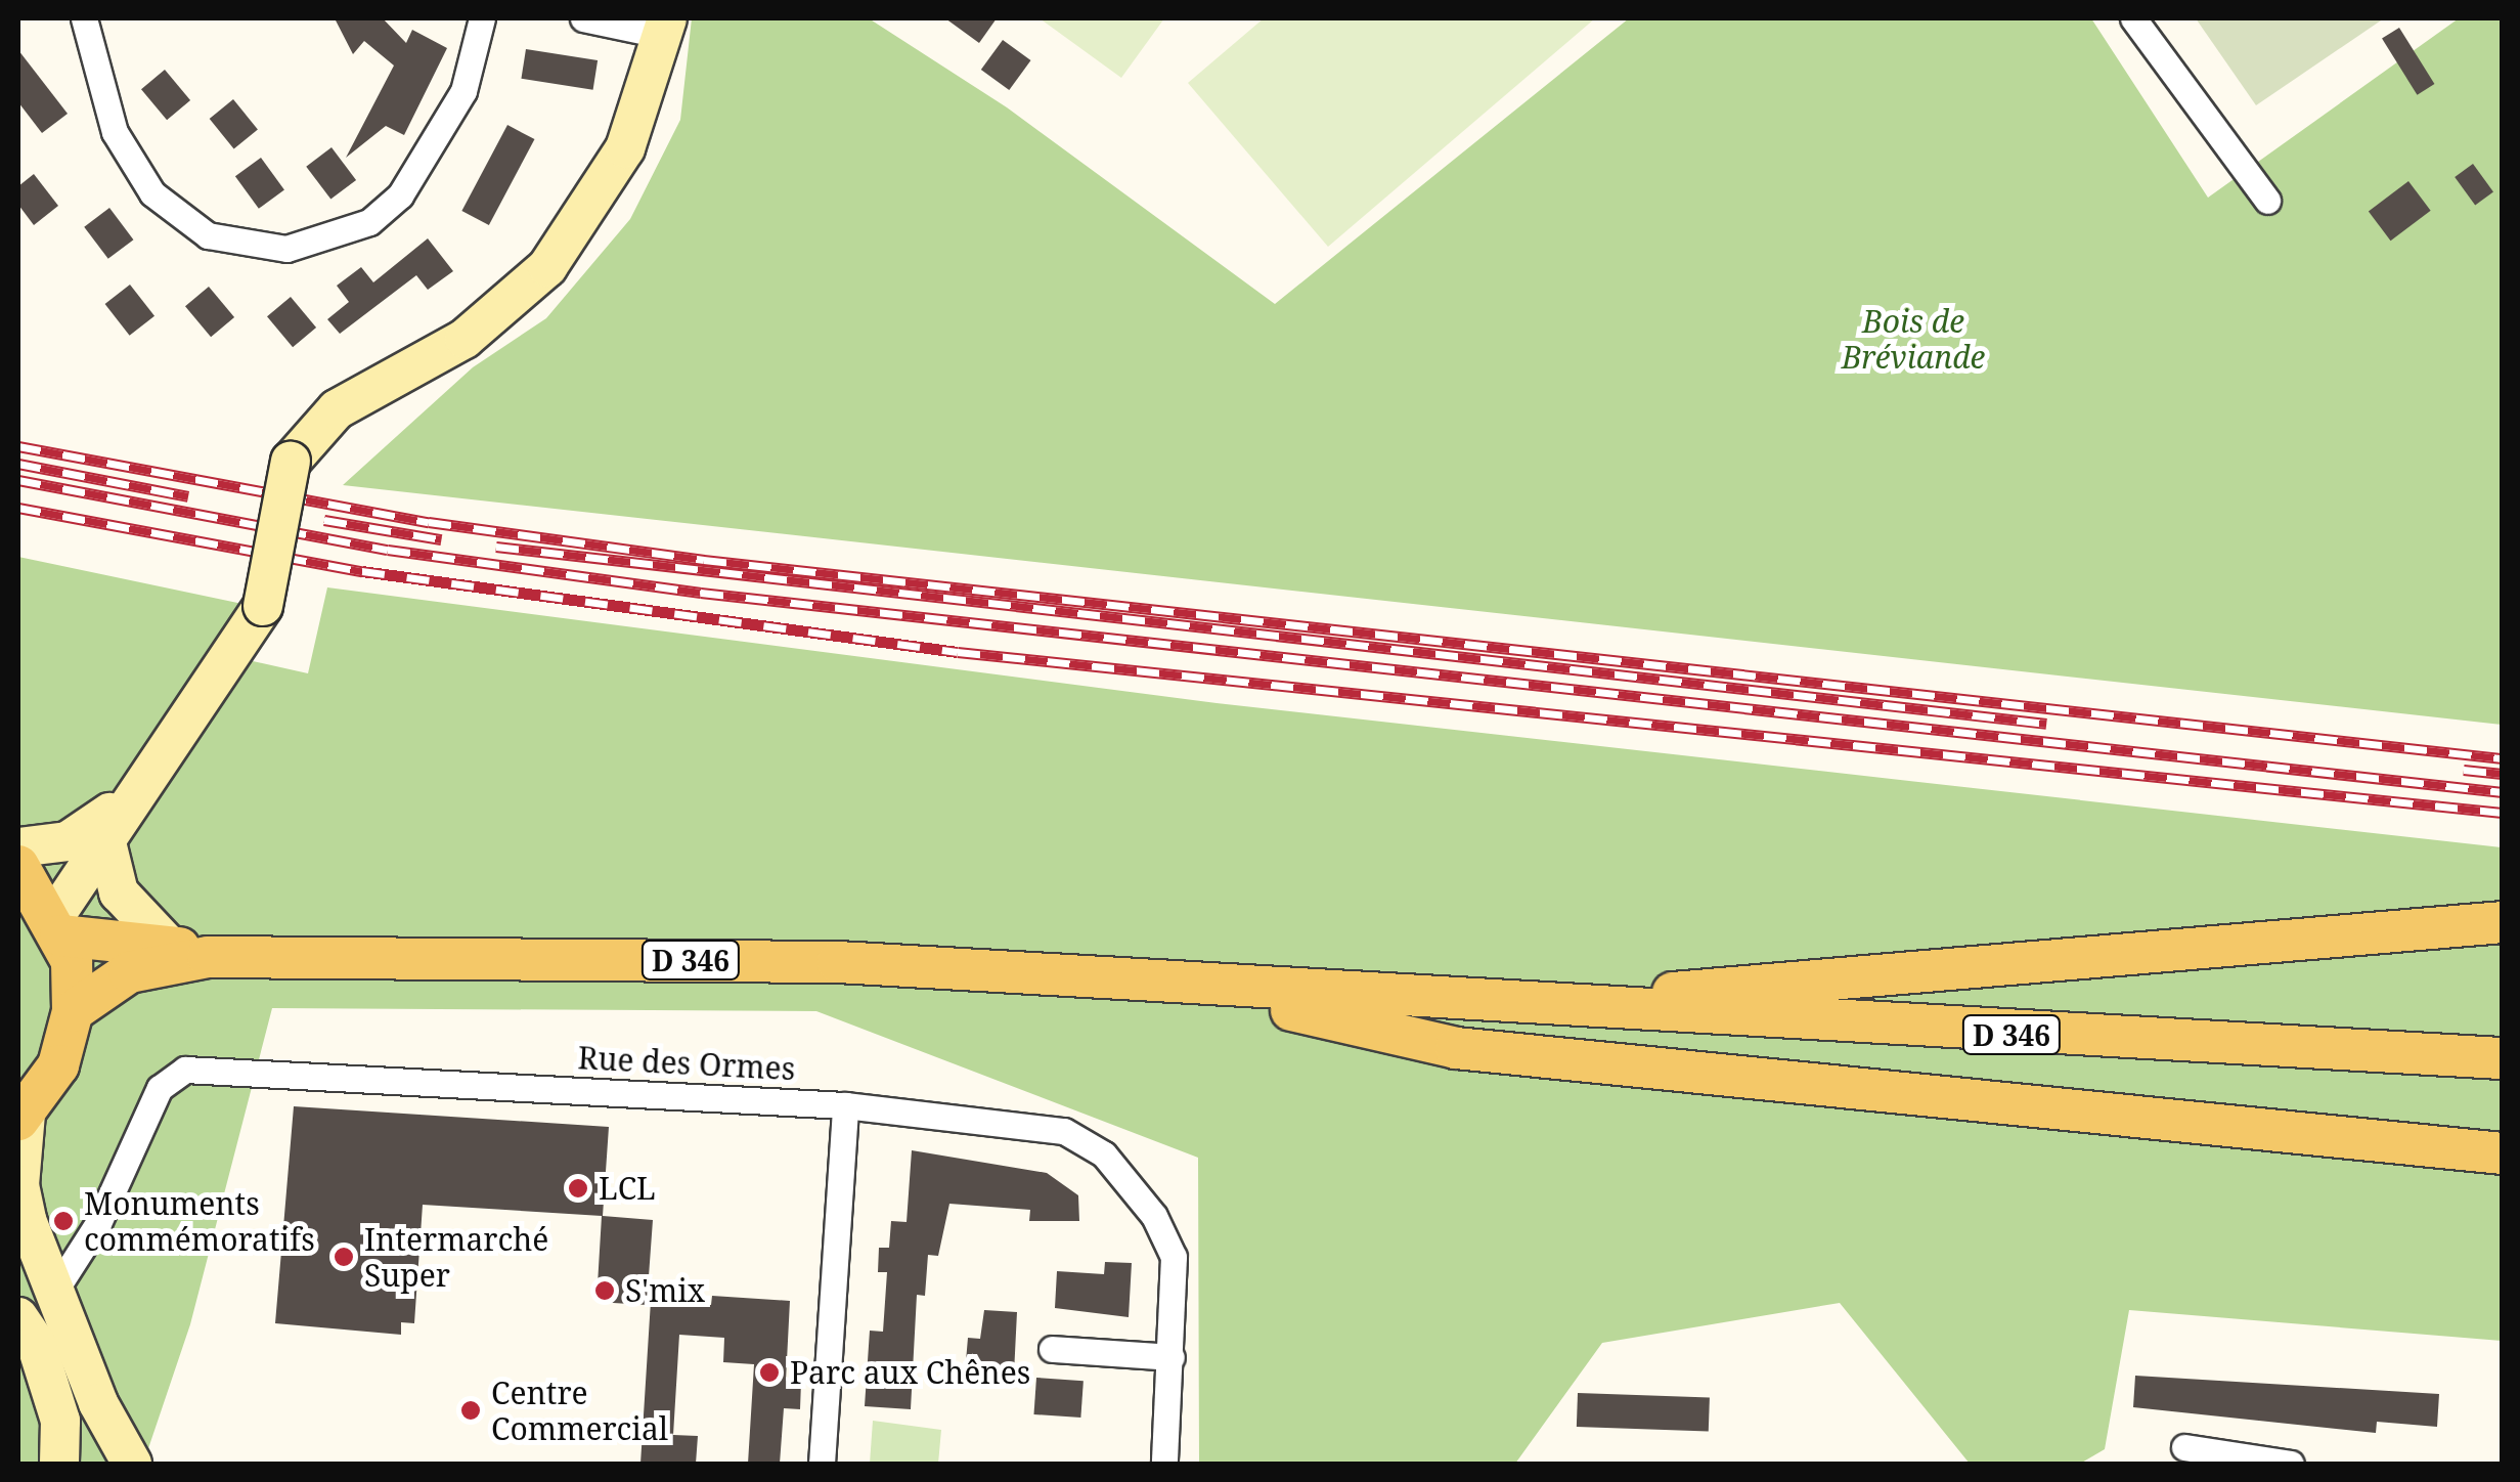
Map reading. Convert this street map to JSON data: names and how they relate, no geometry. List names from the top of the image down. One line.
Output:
{"streets":{"main road":["D 346"],"street":["Rue des Ormes"]},"parks":["Bois de Bréviande"],"places":["LCL","Monuments commémoratifs","Intermarché Super","S'mix","Parc aux Chênes","Centre Commercial"]}
